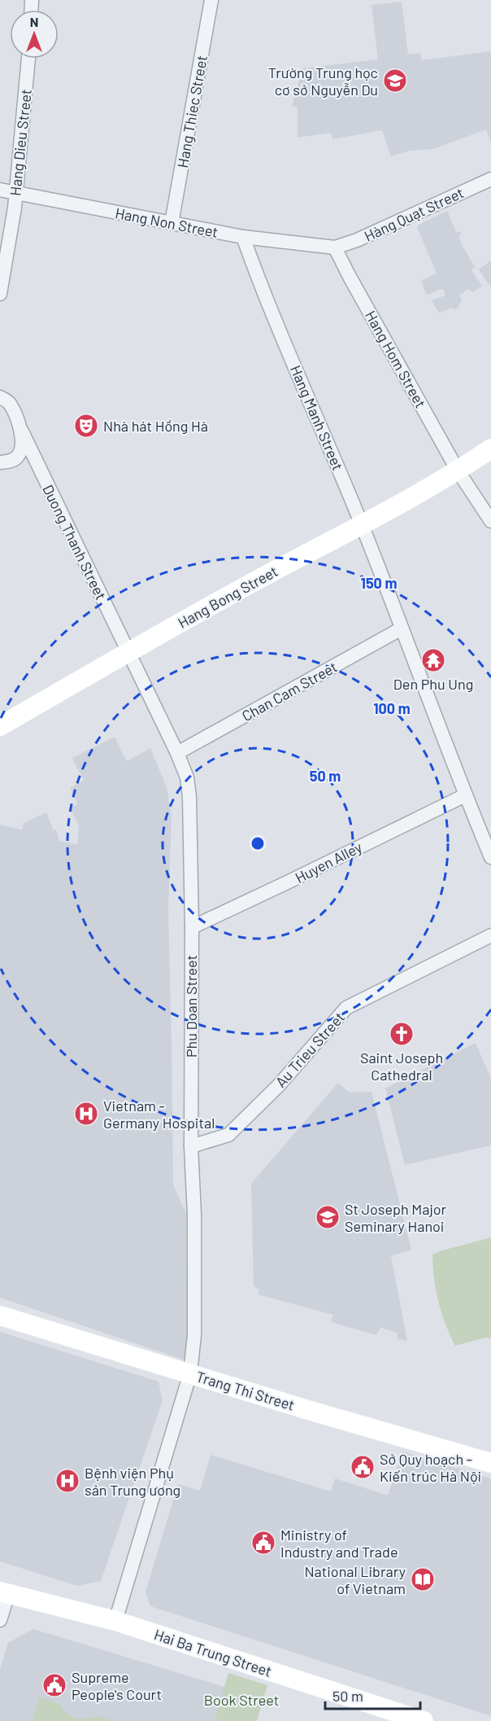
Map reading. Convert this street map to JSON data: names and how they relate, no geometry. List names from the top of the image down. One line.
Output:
{"streets":{"main road":["Hang Bong Street","Trang Thi Street","Hai Ba Trung Street"],"street":["Hang Thiec Street","Hang Dieu Street","Hàng Quạt Street","Hang Non Street","Hang Hom Street","Hang Manh Street","Duong Thanh Street","Chan Cam Street","Huyen Alley","Phu Doan Street","Au Trieu Street"]},"crossings":[["Hang Thiec Street","Hang Non Street"],["Hang Dieu Street","Hang Non Street"],["Hàng Quạt Street","Hang Non Street"],["Hàng Quạt Street","Hang Hom Street"],["Hang Non Street","Hang Hom Street"],["Hang Non Street","Hang Manh Street"],["Hang Hom Street","Hang Bong Street"],["Hang Manh Street","Hang Bong Street"],["Hang Manh Street","Chan Cam Street"],["Hang Manh Street","Huyen Alley"],["Duong Thanh Street","Hang Bong Street"],["Duong Thanh Street","Phu Doan Street"],["Hang Bong Street","Phu Doan Street"],["Chan Cam Street","Phu Doan Street"],["Huyen Alley","Phu Doan Street"],["Phu Doan Street","Au Trieu Street"],["Phu Doan Street","Trang Thi Street"],["Phu Doan Street","Hai Ba Trung Street"]],"parks":["Book Street"],"places":{"school or university":["Trường Trung học cơ sở Nguyễn Du","St Joseph Major Seminary Hanoi"],"theatre":["Nhà hát Hồng Hà"],"temple":["Den Phu Ung"],"church":["Saint Joseph Cathedral"],"hospital":["Vietnam - Germany Hospital","Bệnh viện Phụ sản Trung ương"],"public building":["Sở Quy hoạch - Kiến trúc Hà Nội","Ministry of Industry and Trade","Supreme People's Court"],"library":["National Library of Vietnam"]},"scale_bar":"50 m","north":"top","rings":["150 m","100 m","50 m"]}
